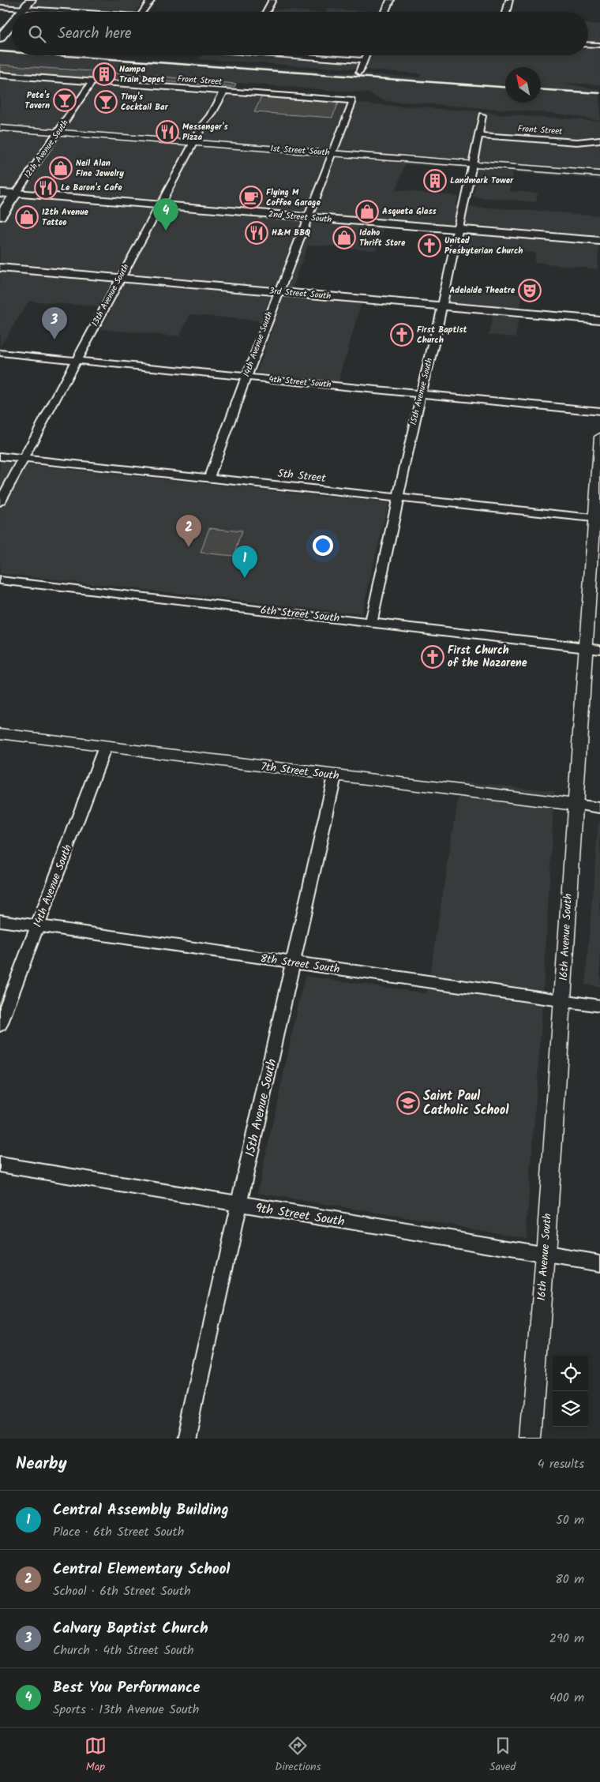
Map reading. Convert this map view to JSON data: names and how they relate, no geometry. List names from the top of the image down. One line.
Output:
{"streets":{"main road":["12th Avenue South","2nd Street South","3rd Street South"],"street":["Front Street","1st Street South","13th Avenue South","14th Avenue South","4th Street South","15th Avenue South","5th Street","6th Street South","7th Street South","16th Avenue South","8th Street South","9th Street South"]},"crossings":[["Front Street","12th Avenue South"],["Front Street","13th Avenue South"],["Front Street","14th Avenue South"],["Front Street","15th Avenue South"],["12th Avenue South","1st Street South"],["12th Avenue South","2nd Street South"],["1st Street South","13th Avenue South"],["1st Street South","14th Avenue South"],["1st Street South","15th Avenue South"],["2nd Street South","13th Avenue South"],["2nd Street South","14th Avenue South"],["2nd Street South","15th Avenue South"],["3rd Street South","13th Avenue South"],["3rd Street South","14th Avenue South"],["3rd Street South","15th Avenue South"],["13th Avenue South","4th Street South"],["13th Avenue South","5th Street"],["14th Avenue South","4th Street South"],["14th Avenue South","5th Street"],["14th Avenue South","7th Street South"],["14th Avenue South","8th Street South"],["4th Street South","15th Avenue South"],["15th Avenue South","5th Street"],["15th Avenue South","6th Street South"],["15th Avenue South","7th Street South"],["15th Avenue South","8th Street South"],["15th Avenue South","9th Street South"],["5th Street","16th Avenue South"],["6th Street South","16th Avenue South"],["7th Street South","16th Avenue South"],["16th Avenue South","8th Street South"],["16th Avenue South","9th Street South"]],"places":{"building":["Nampa Train Depot","Landmark Tower"],"bar":["Pete's Tavern","Tiny's Cocktail Bar"],"restaurant":["Messenger's Pizza","Le Baron's Cafe","H&M BBQ"],"shop":["Neil Alan Fine Jewelry","Asqueta Glass","12th Avenue Tattoo","Idaho Thrift Store"],"cafe":["Flying M Coffee Garage"],"church":["United Presbyterian Church","First Baptist Church","First Church of the Nazarene"],"theatre":["Adelaide Theatre"],"school or university":["Saint Paul Catholic School"]},"north":"top left","page":{"search":"Search here","pins":["4","3","2","1"],"heading":["Nearby","4 results"],"list":[{"mark":"1","name":"Central Assembly Building","note":"Place · 6th Street South","value":"50 m"},{"mark":"2","name":"Central Elementary School","note":"School · 6th Street South","value":"80 m"},{"mark":"3","name":"Calvary Baptist Church","note":"Church · 4th Street South","value":"290 m"},{"mark":"4","name":"Best You Performance","note":"Sports · 13th Avenue South","value":"400 m"}],"nav":["Map","Directions","Saved"]}}
